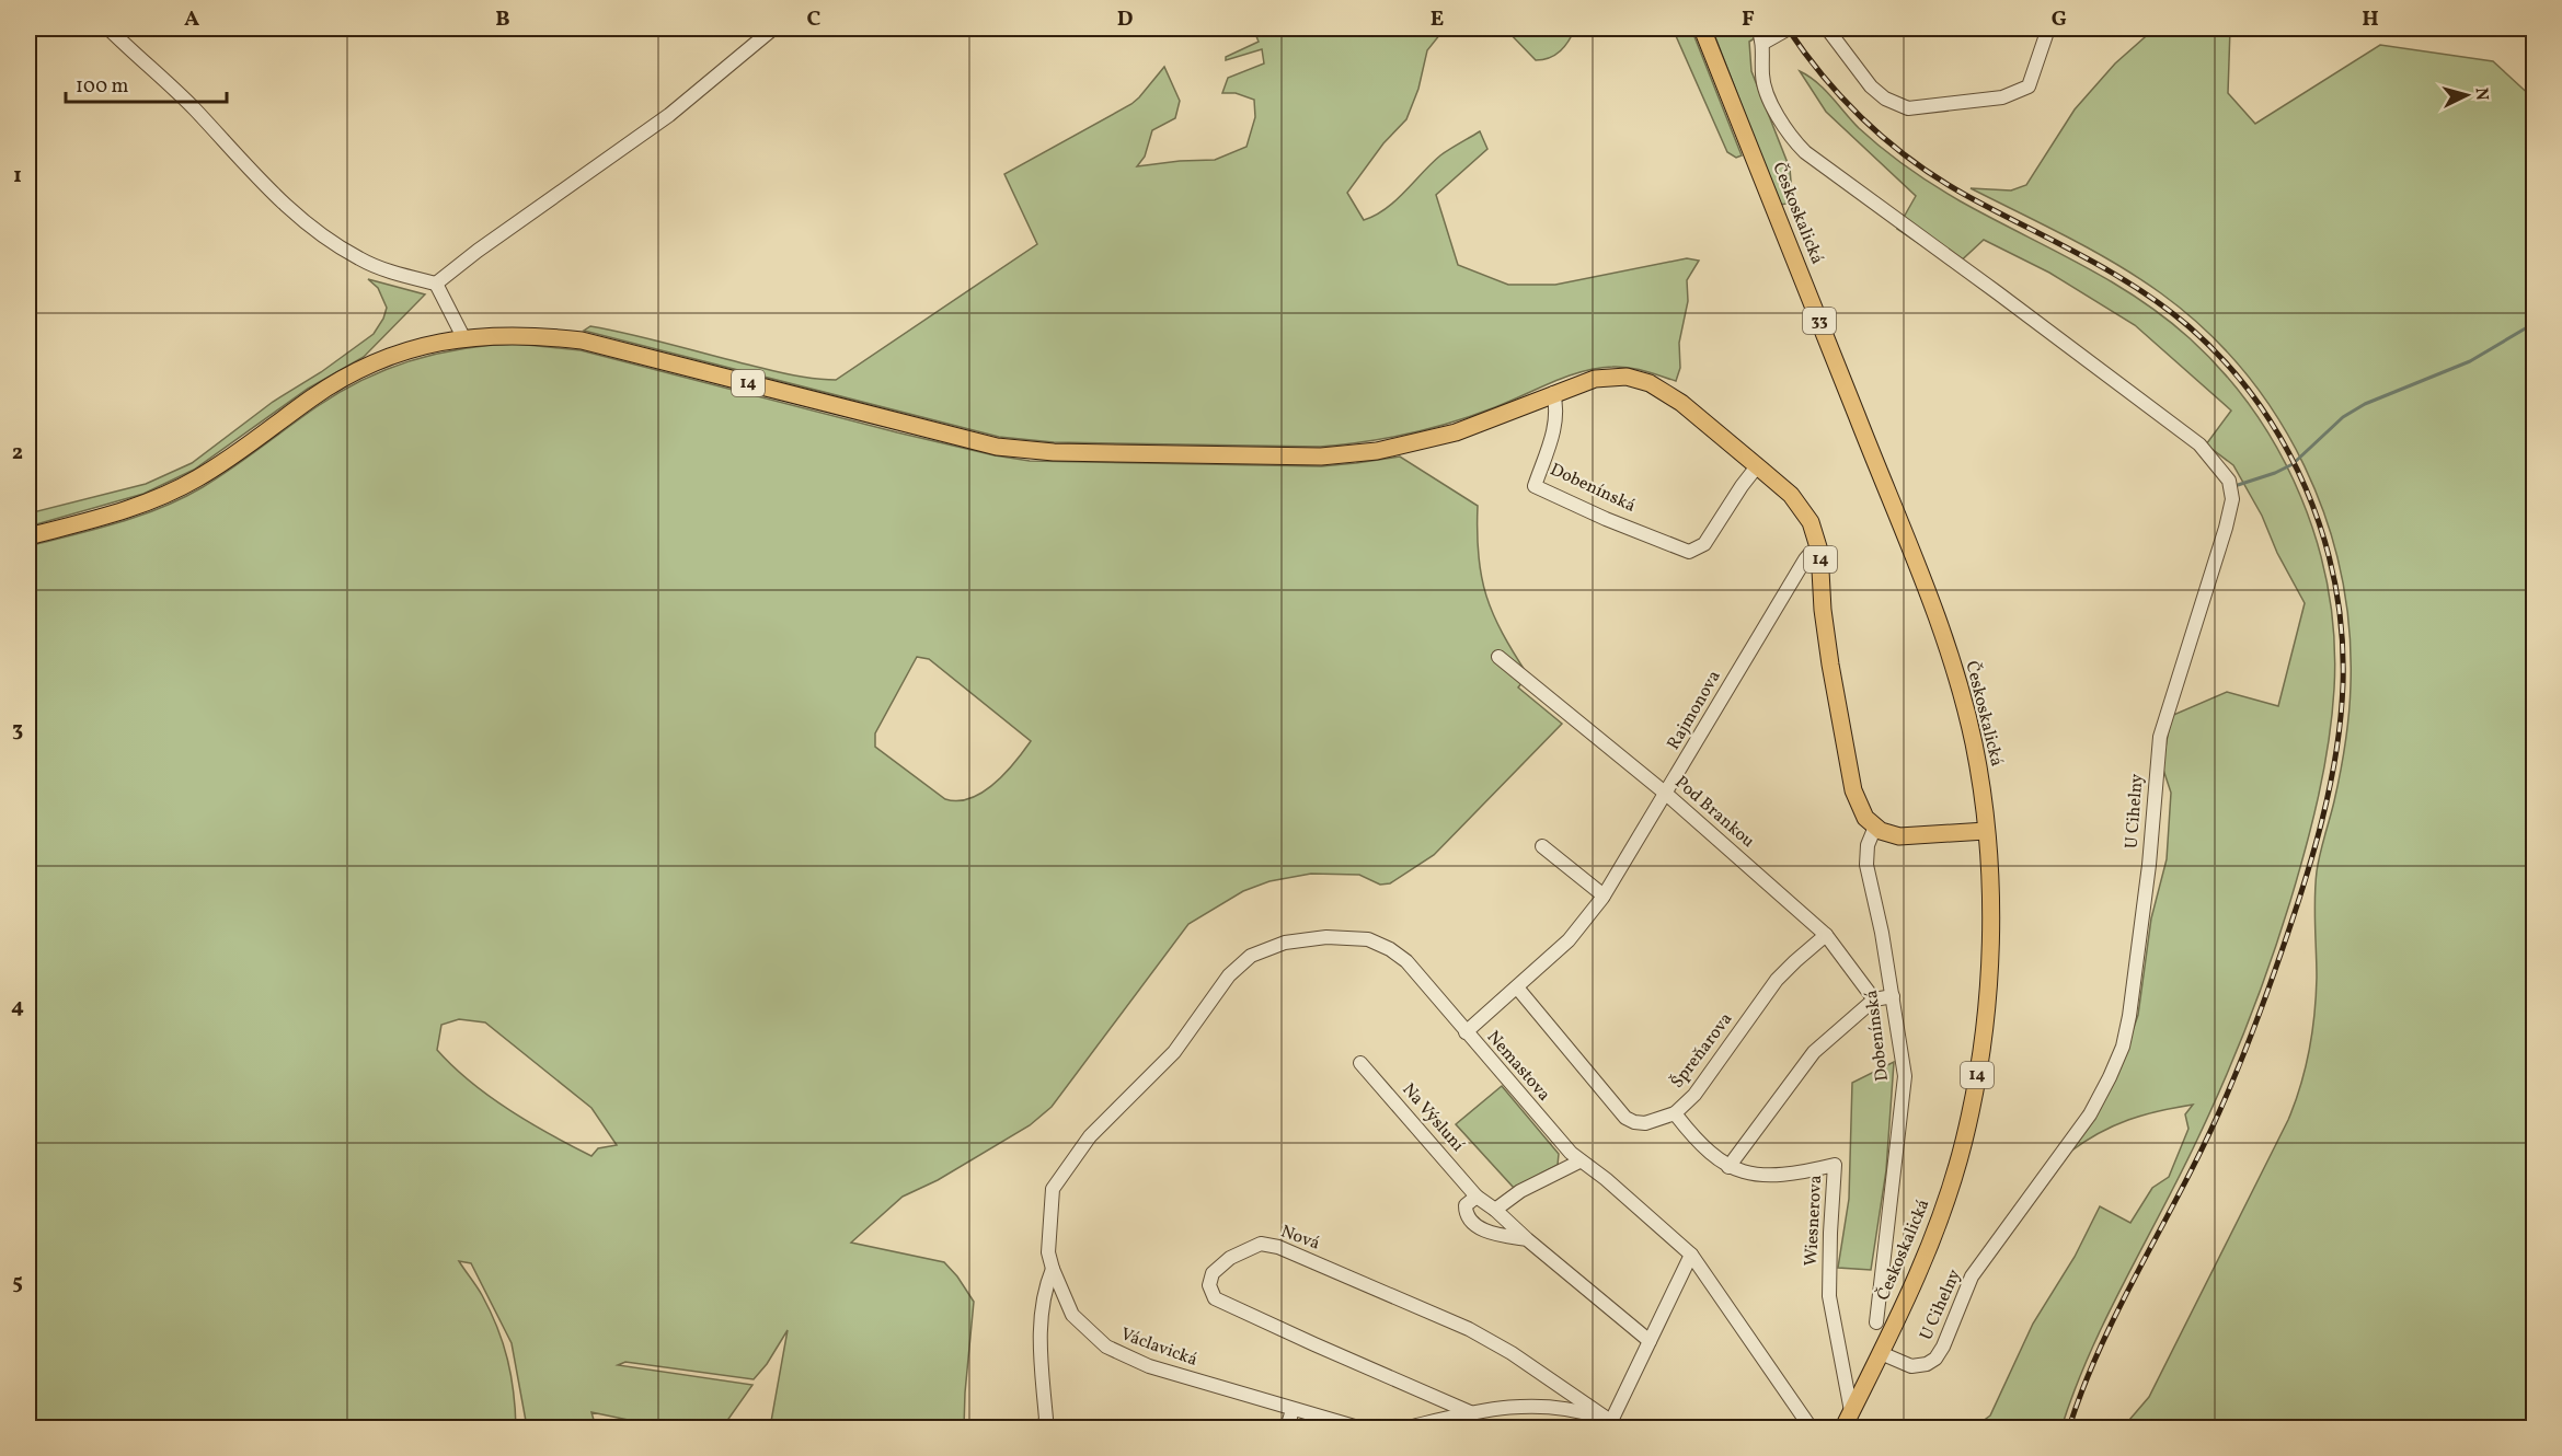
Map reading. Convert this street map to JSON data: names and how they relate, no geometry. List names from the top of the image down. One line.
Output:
{"streets":{"main road":["Českoskalická","33","14"],"street":["Dobenínská","Rajmonova","U Cihelny","Pod Brankou","Špreňarova","Nemastova","Na Výsluní","Wiesnerova","Nová","Václavická"]},"crossings":[["Českoskalická","U Cihelny"],["Českoskalická","Wiesnerova"],["14","Dobenínská"],["14","Rajmonova"],["Rajmonova","Pod Brankou"],["Rajmonova","Špreňarova"],["Rajmonova","Nemastova"],["Pod Brankou","Špreňarova"],["Nemastova","Václavická"]],"scale_bar":"100 m","north":"right","grid":{"columns":["A","B","C","D","E","F","G","H"],"rows":["1","2","3","4","5"]}}
